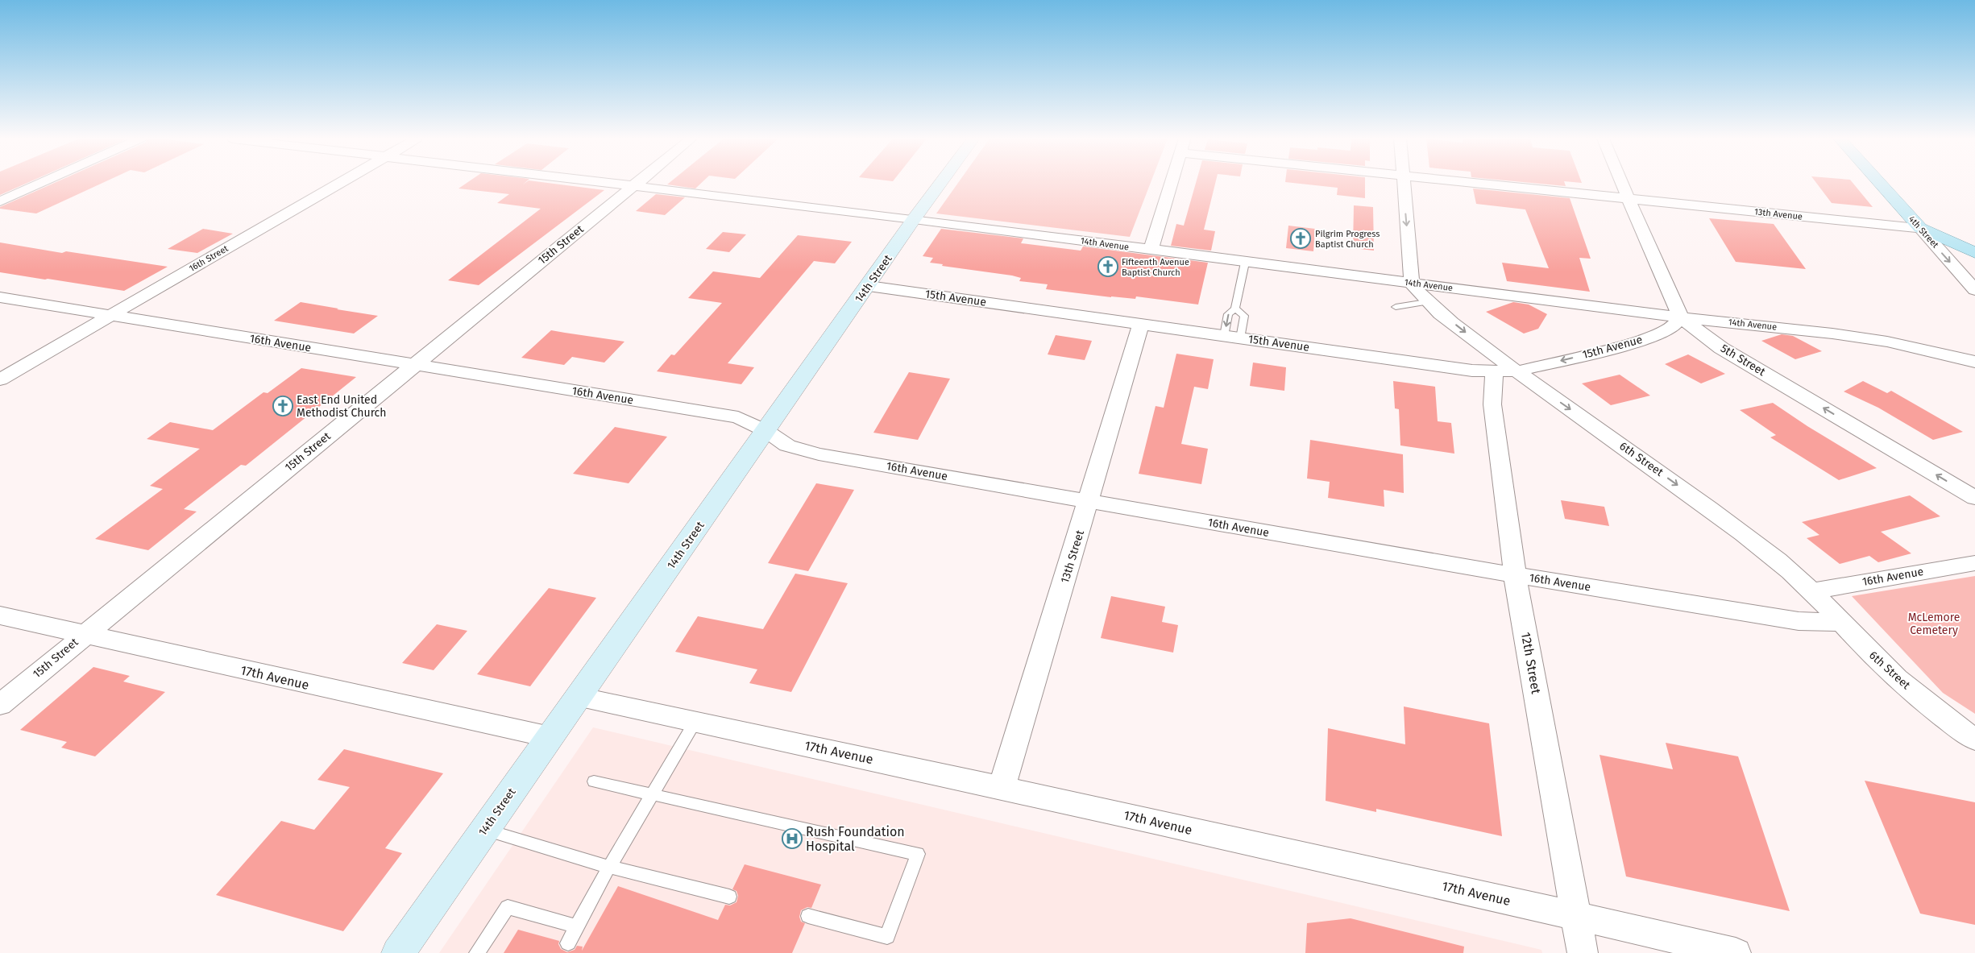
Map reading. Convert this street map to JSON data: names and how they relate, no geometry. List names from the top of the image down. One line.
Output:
{"streets":{"main road":["4th Street","14th Street"],"street":["13th Avenue","14th Avenue","15th Street","16th Street","15th Avenue","16th Avenue","5th Street","6th Street","13th Street","12th Street","17th Avenue"]},"crossings":[["13th Avenue","4th Street"],["13th Avenue","5th Street"],["14th Avenue","15th Street"],["14th Avenue","14th Street"],["14th Avenue","15th Avenue"],["14th Avenue","5th Street"],["14th Avenue","6th Street"],["15th Street","16th Avenue"],["15th Street","17th Avenue"],["16th Street","16th Avenue"],["14th Street","15th Avenue"],["14th Street","16th Avenue"],["14th Street","17th Avenue"],["15th Avenue","5th Street"],["15th Avenue","6th Street"],["15th Avenue","13th Street"],["15th Avenue","12th Street"],["16th Avenue","6th Street"],["16th Avenue","13th Street"],["16th Avenue","12th Street"],["6th Street","12th Street"],["13th Street","17th Avenue"],["12th Street","17th Avenue"]],"one_way":["5th Street","6th Street"],"parks":["McLemore Cemetery"],"places":{"church":["Pilgrim Progress Baptist Church","Fifteenth Avenue Baptist Church","East End United Methodist Church"],"hospital":["Rush Foundation Hospital"]}}
